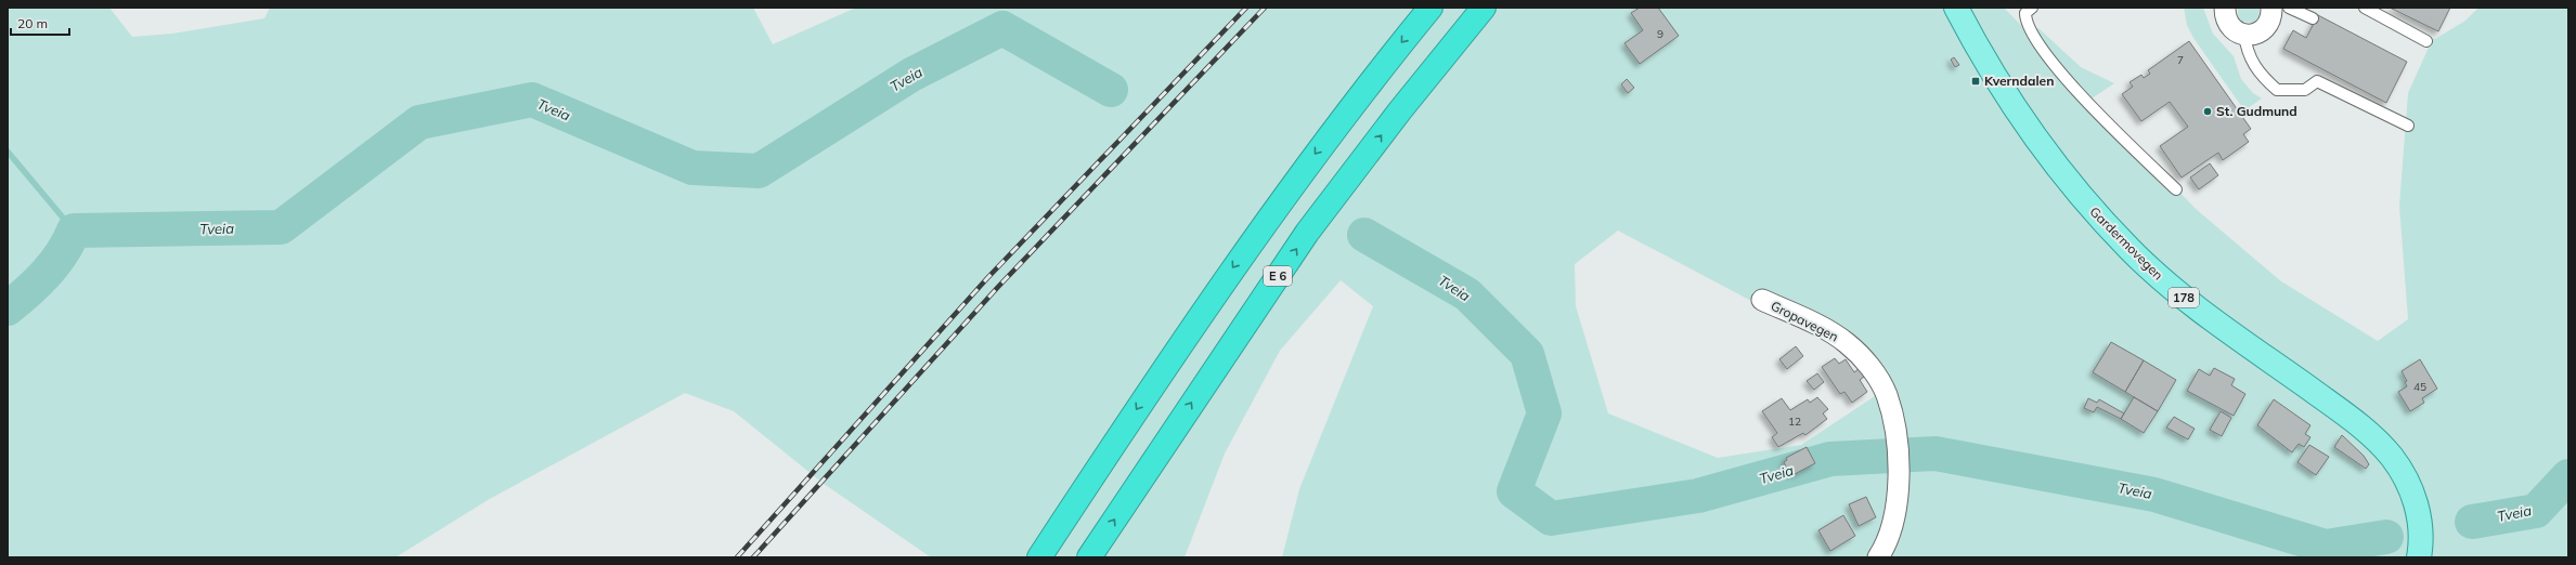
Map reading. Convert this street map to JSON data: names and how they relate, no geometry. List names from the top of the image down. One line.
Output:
{"streets":{"highway":["E 6"],"main road":["Gardermovegen","178"],"street":["Gropavegen"]},"water":["Tveia"],"places":{"transit":["Kverndalen"],"other":["St. Gudmund"]},"house_numbers":["9","7","45","12"],"scale_bar":"20 m"}
